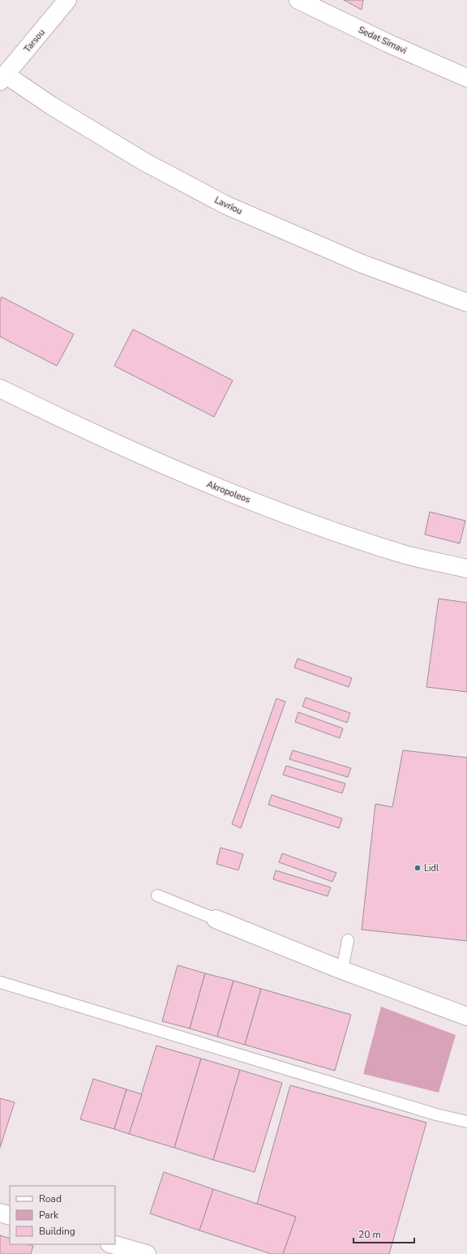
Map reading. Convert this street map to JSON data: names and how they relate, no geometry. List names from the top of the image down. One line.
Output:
{"streets":{"street":["Sedat Simavi","Tarsou","Lavriou","Akropoleos"]},"crossings":[["Tarsou","Lavriou"]],"places":["Lidl"],"legend":["Road","Park","Building"],"scale_bar":"20 m"}
